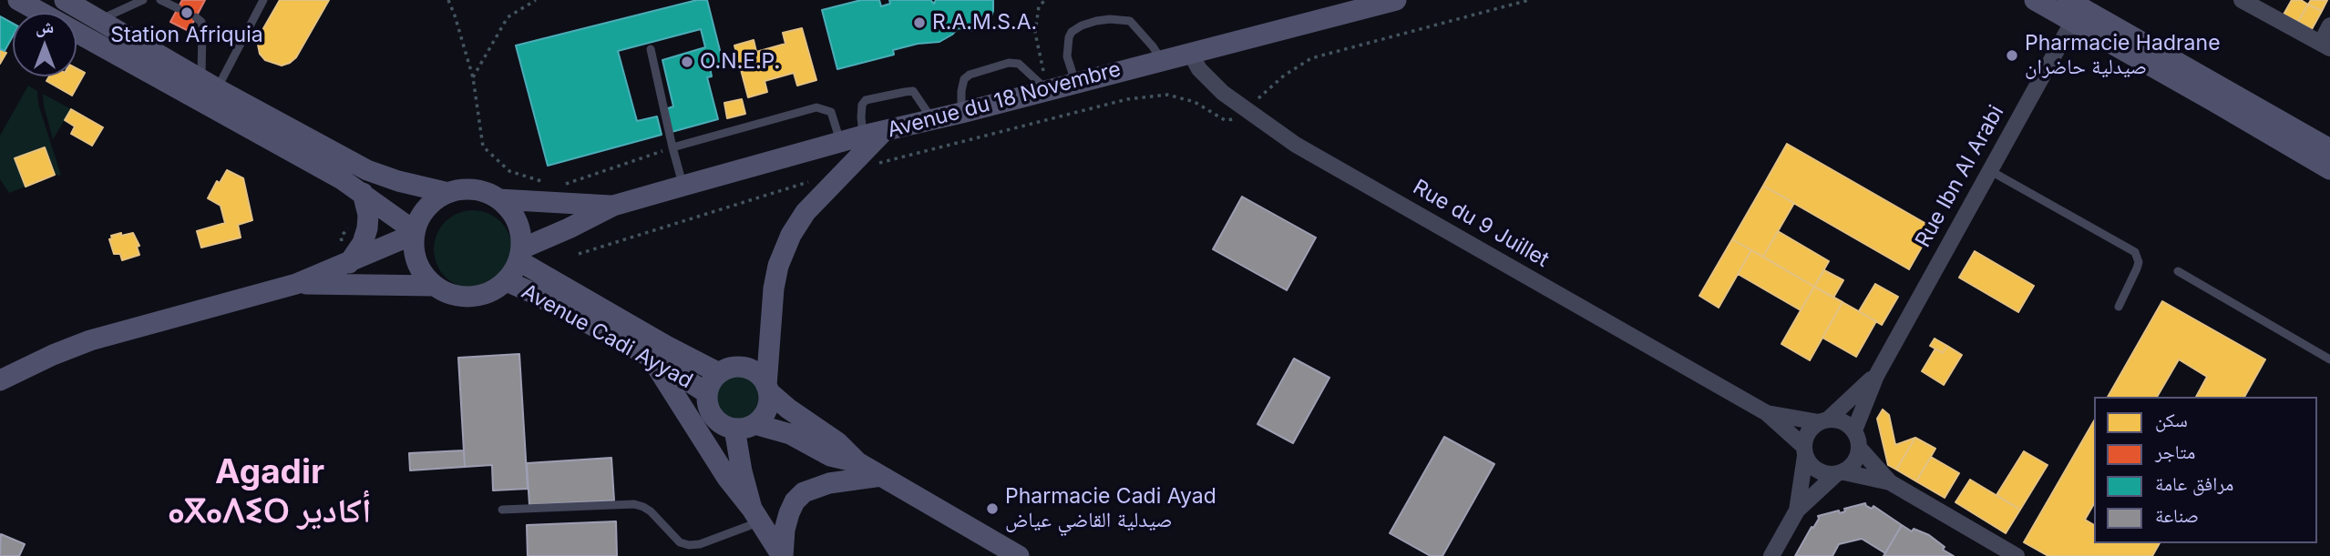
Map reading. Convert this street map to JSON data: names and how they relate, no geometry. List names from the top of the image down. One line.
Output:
{"streets":{"main road":["Avenue du 18 Novembre","Avenue Cadi Ayyad"],"street":["Rue Ibn Al Arabi","Rue du 9 Juillet"]},"crossings":[["Avenue du 18 Novembre","Rue du 9 Juillet"],["Avenue du 18 Novembre","Avenue Cadi Ayyad"],["Rue Ibn Al Arabi","Rue du 9 Juillet"]],"districts":["Agadir ⴰⴳⴰⴷⵉⵔ أكادير"],"places":["Station Afriquia","R.A.M.S.A.","Pharmacie Hadrane صيدلية حاضران","O.N.E.P.","Pharmacie Cadi Ayad صيدلية القاضي عياض"],"legend":["سكن","متاجر","مرافق عامة","صناعة"],"north":"top"}
